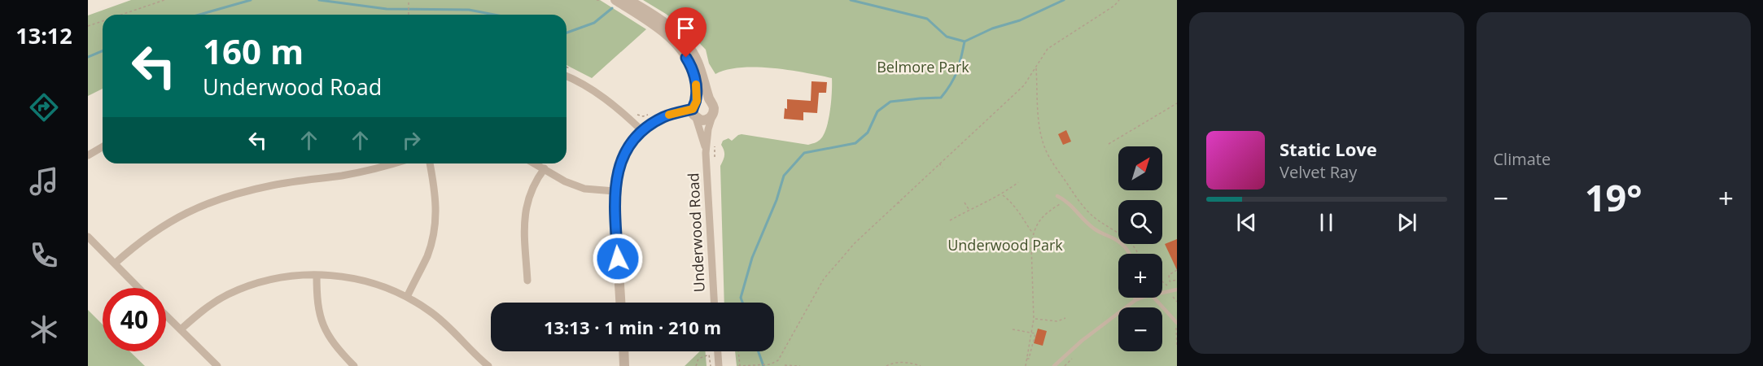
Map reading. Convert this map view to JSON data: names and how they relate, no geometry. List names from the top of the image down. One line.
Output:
{"streets":{"street":["Underwood Road"]},"parks":["Belmore Park","Underwood Park"],"north":"top right","page":{"tabs":"13:12","tile":"Climate","turn":["160 m","Underwood Road"],"song":["Static Love","Velvet Ray"],"map_buttons":["+","−"],"heat":["−","19°","+"],"limit":"40","trip":"13:13 · 1 min · 210 m"}}
